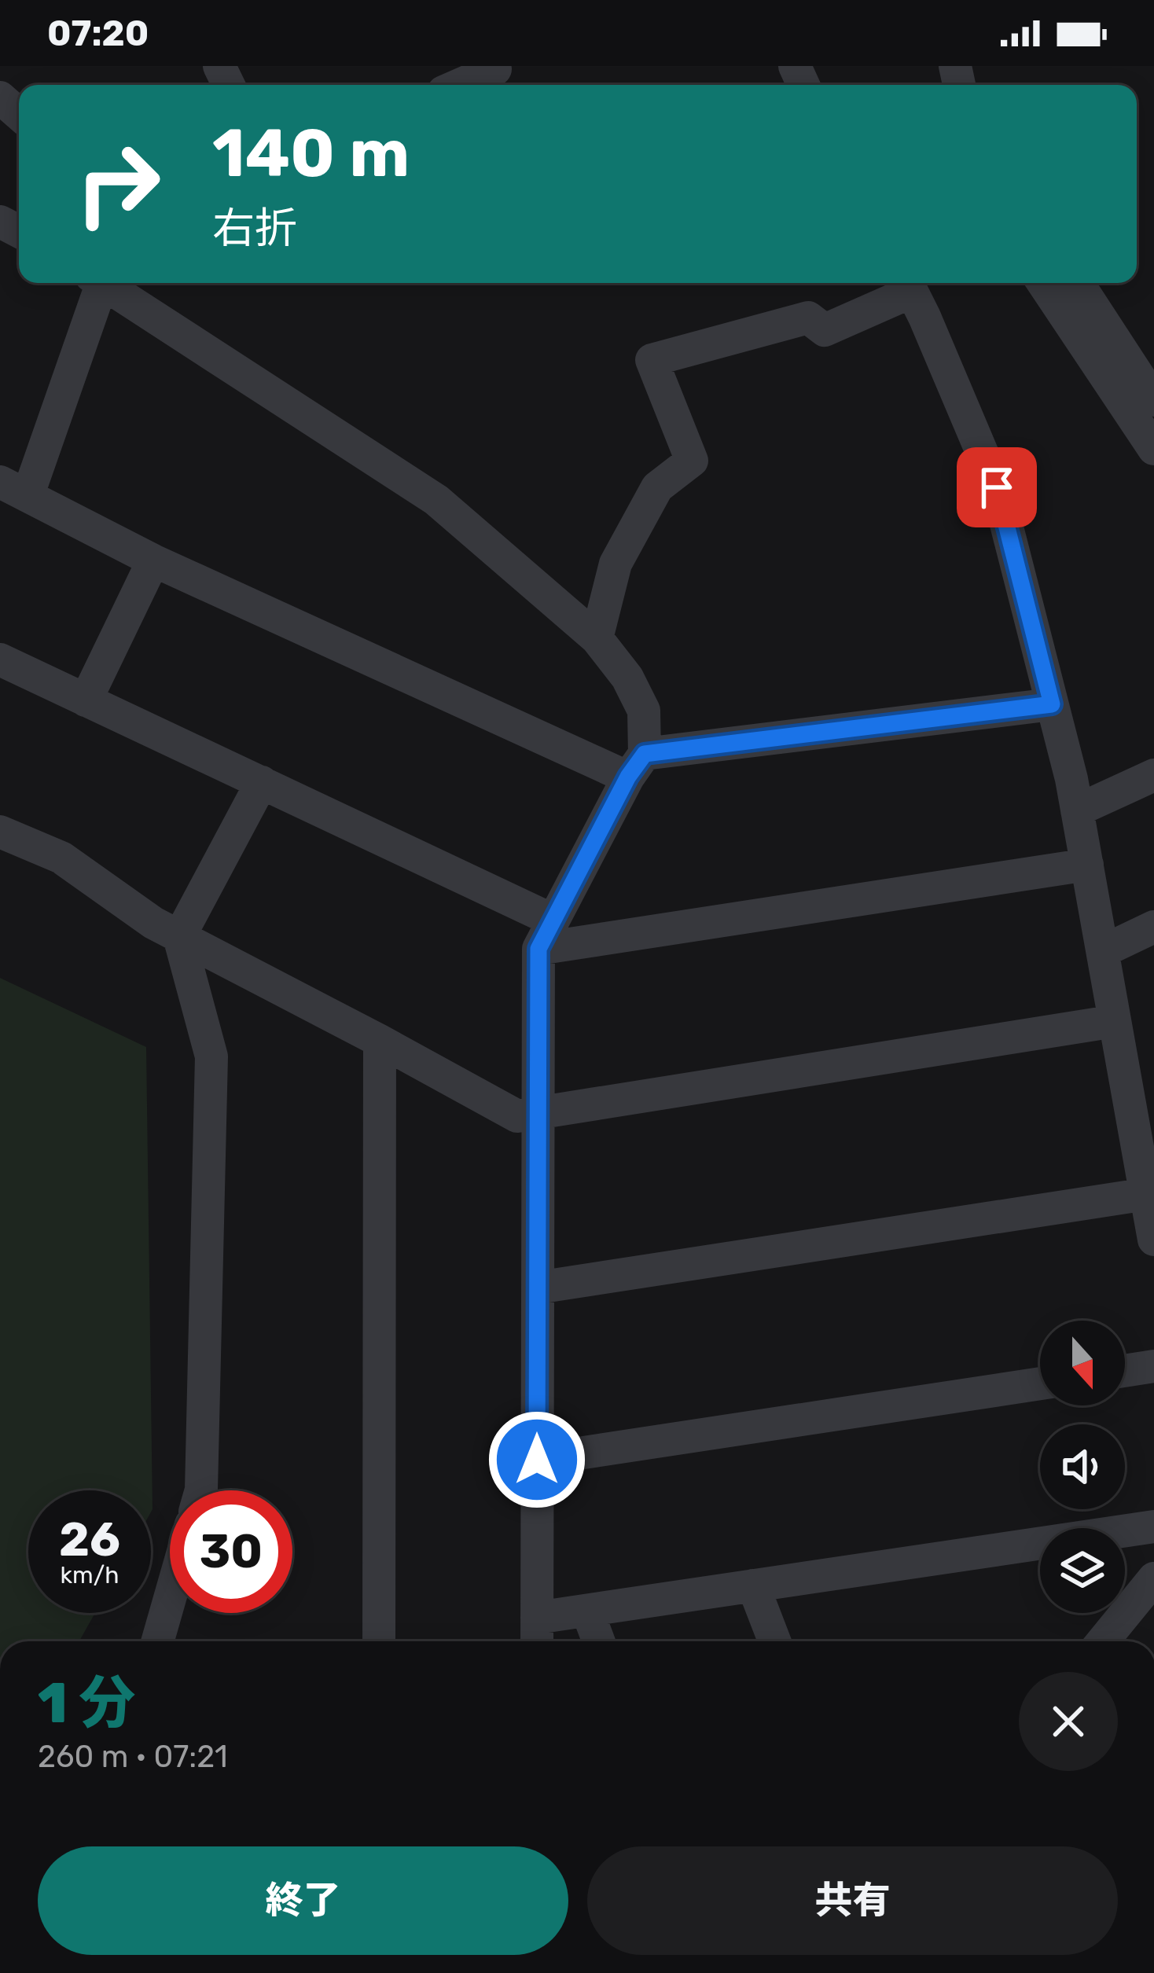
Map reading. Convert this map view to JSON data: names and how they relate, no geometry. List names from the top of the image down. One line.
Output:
{"north":"bottom","page":{"status":"07:20","turn":["140 m","右折"],"speed":"26 km/h","limit":"30","heading":["1 分","260 m · 07:21"],"buttons":["終了","共有"]}}
